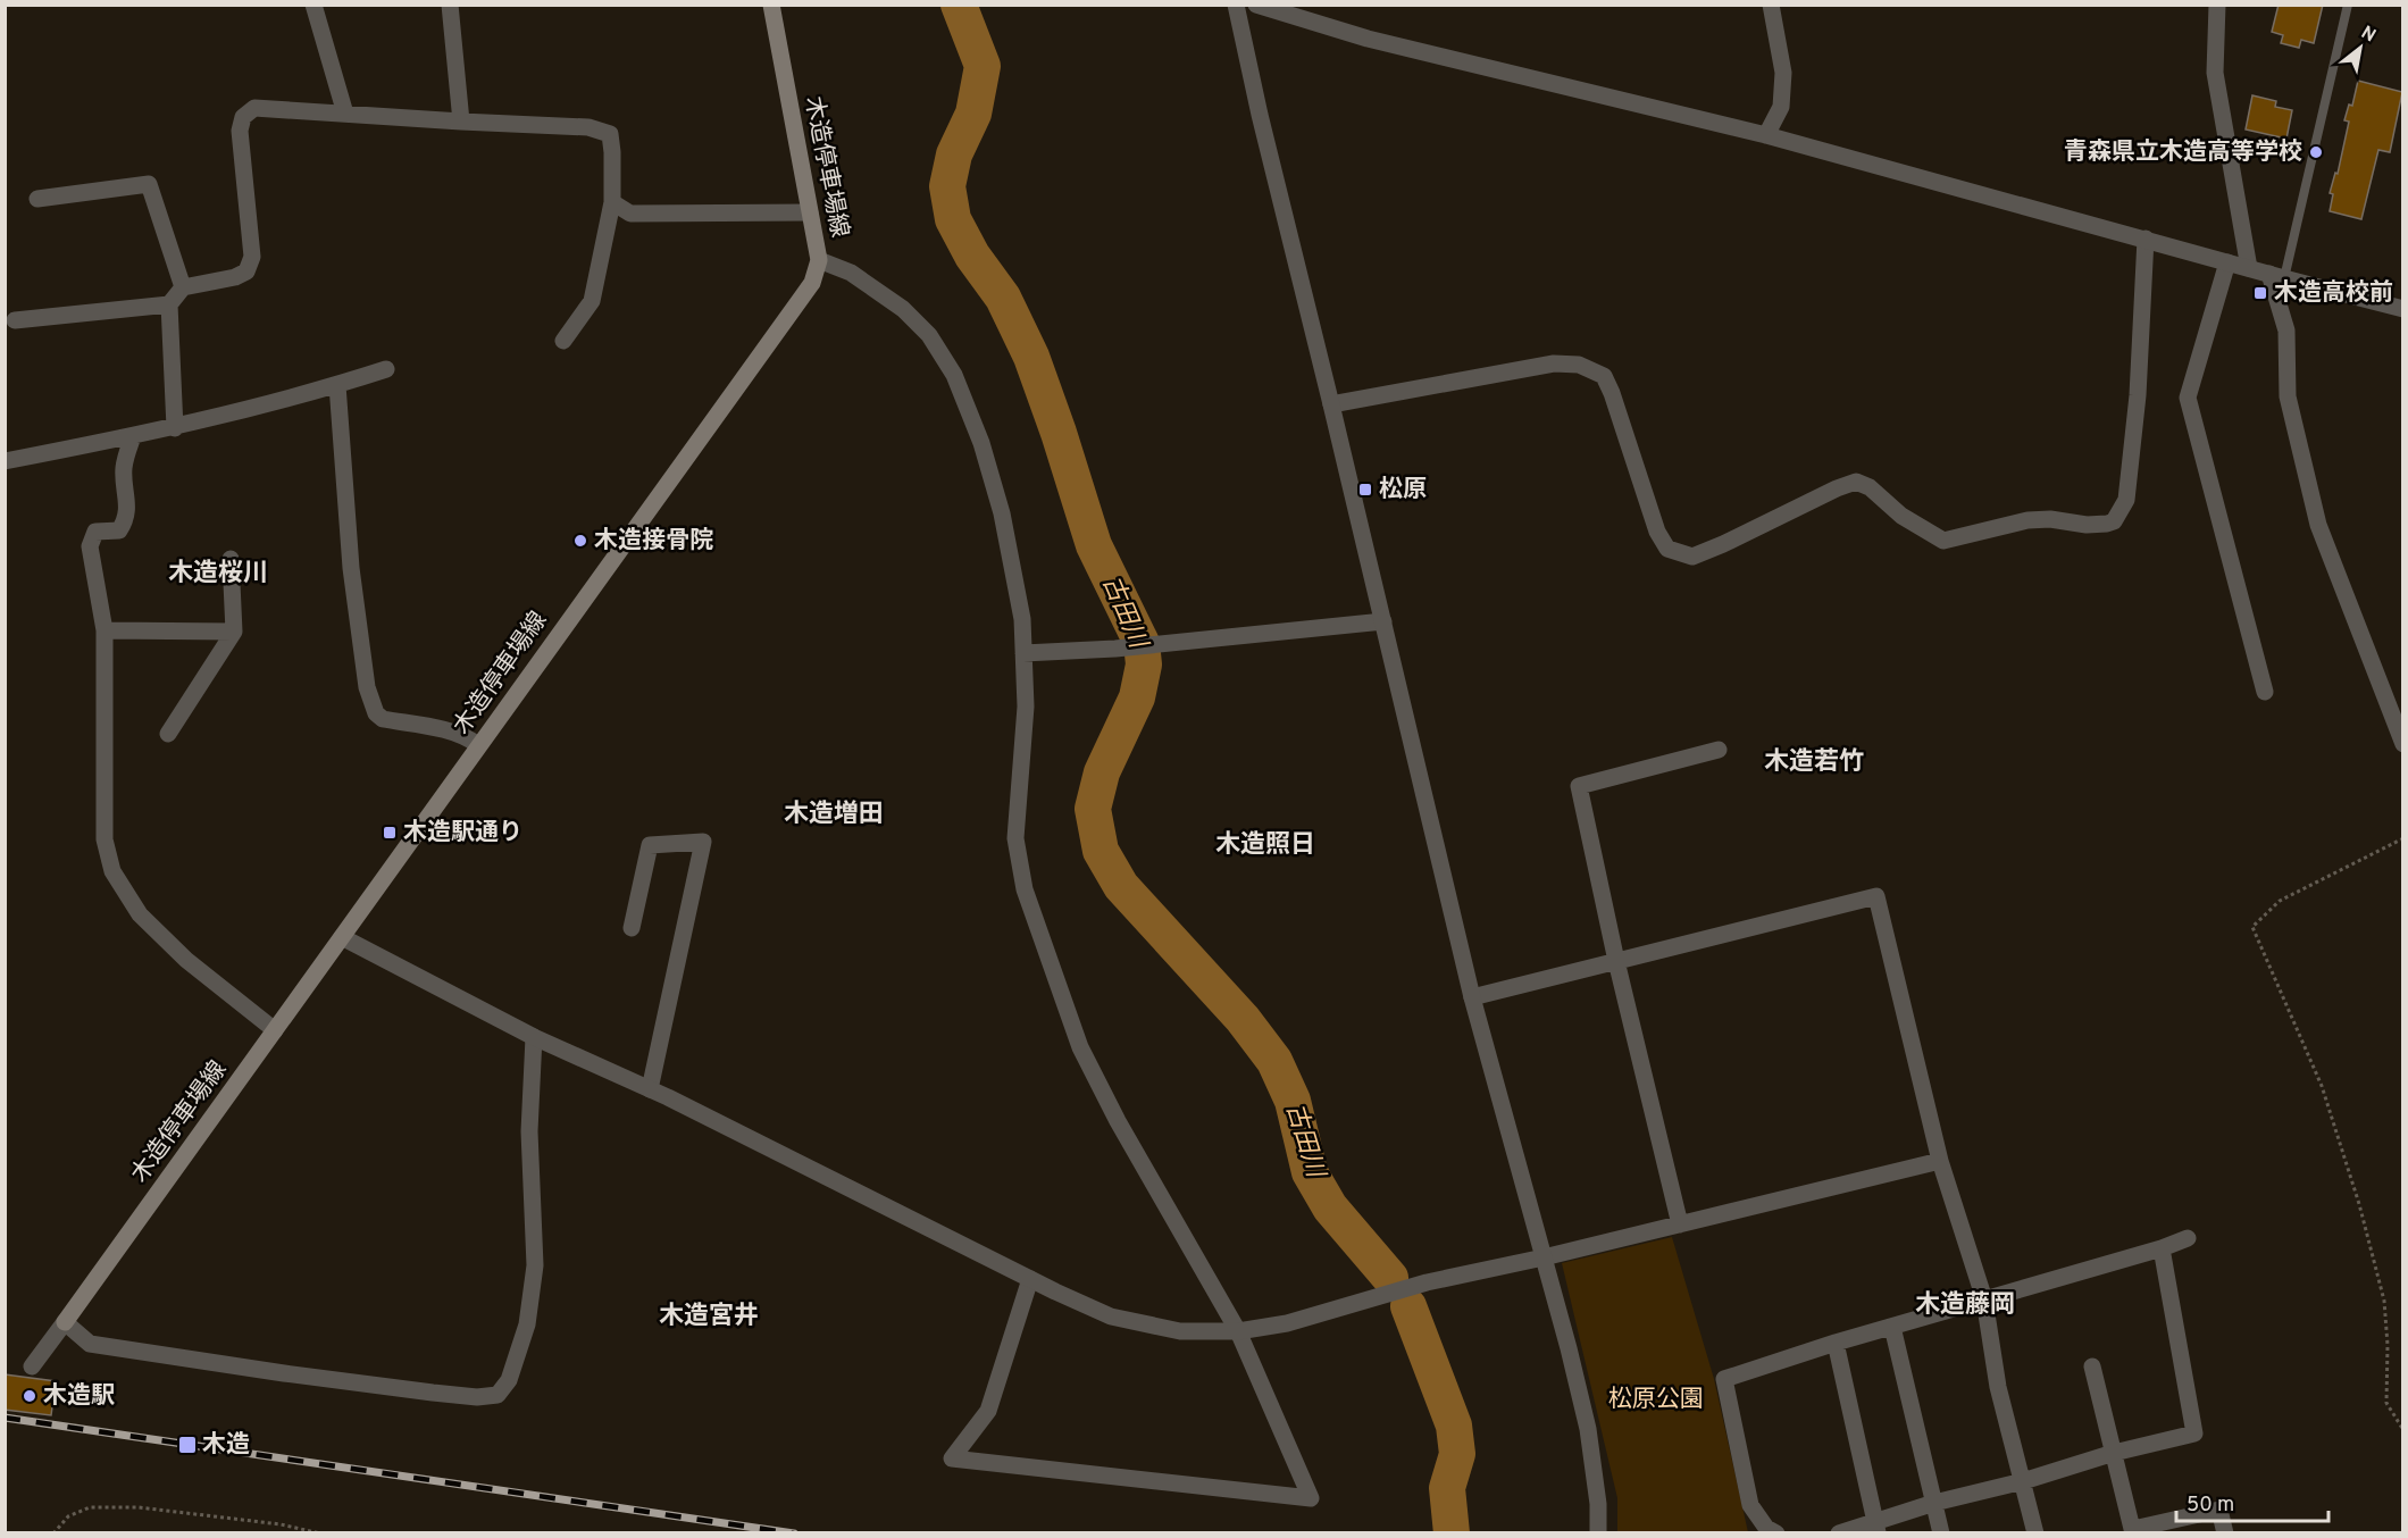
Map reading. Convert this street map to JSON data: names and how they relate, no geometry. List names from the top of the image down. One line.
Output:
{"streets":{"main road":["木造停車場線"]},"districts":["木造桜川","木造若竹","木造増田","木造照日","木造藤岡","木造宮井"],"water":["古田川"],"parks":["松原公園"],"places":{"other":["青森県立木造高等学校","木造接骨院","木造駅"],"transit":["木造高校前","松原","木造駅通り","木造"]},"scale_bar":"50 m","north":"top right"}
